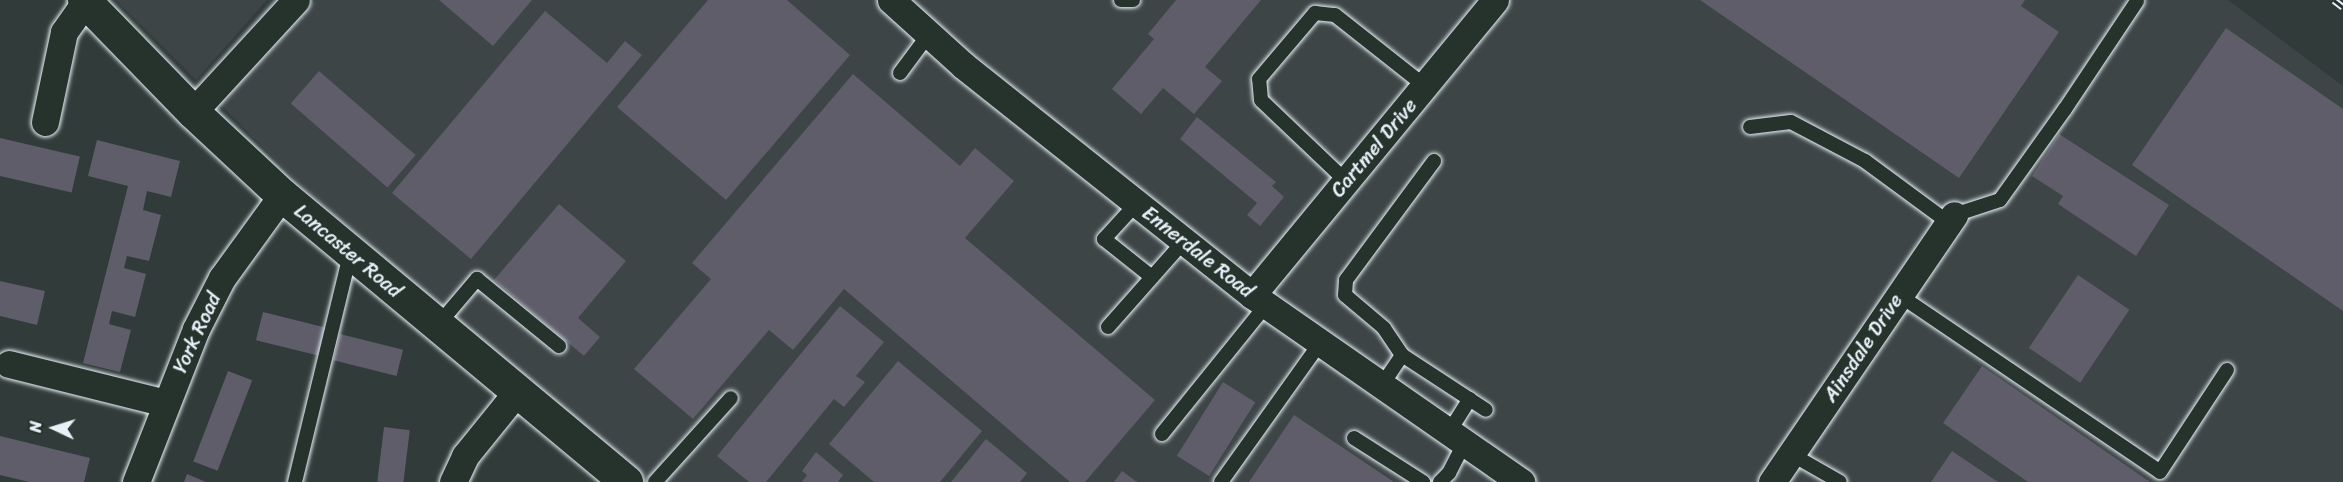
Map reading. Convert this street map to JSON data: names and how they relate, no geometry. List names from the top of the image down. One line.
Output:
{"streets":{"street":["Cartmel Drive","Lancaster Road","Ennerdale Road","York Road","Ainsdale Drive"]},"crossings":[["Cartmel Drive","Ennerdale Road"],["Lancaster Road","York Road"]],"north":"left"}
